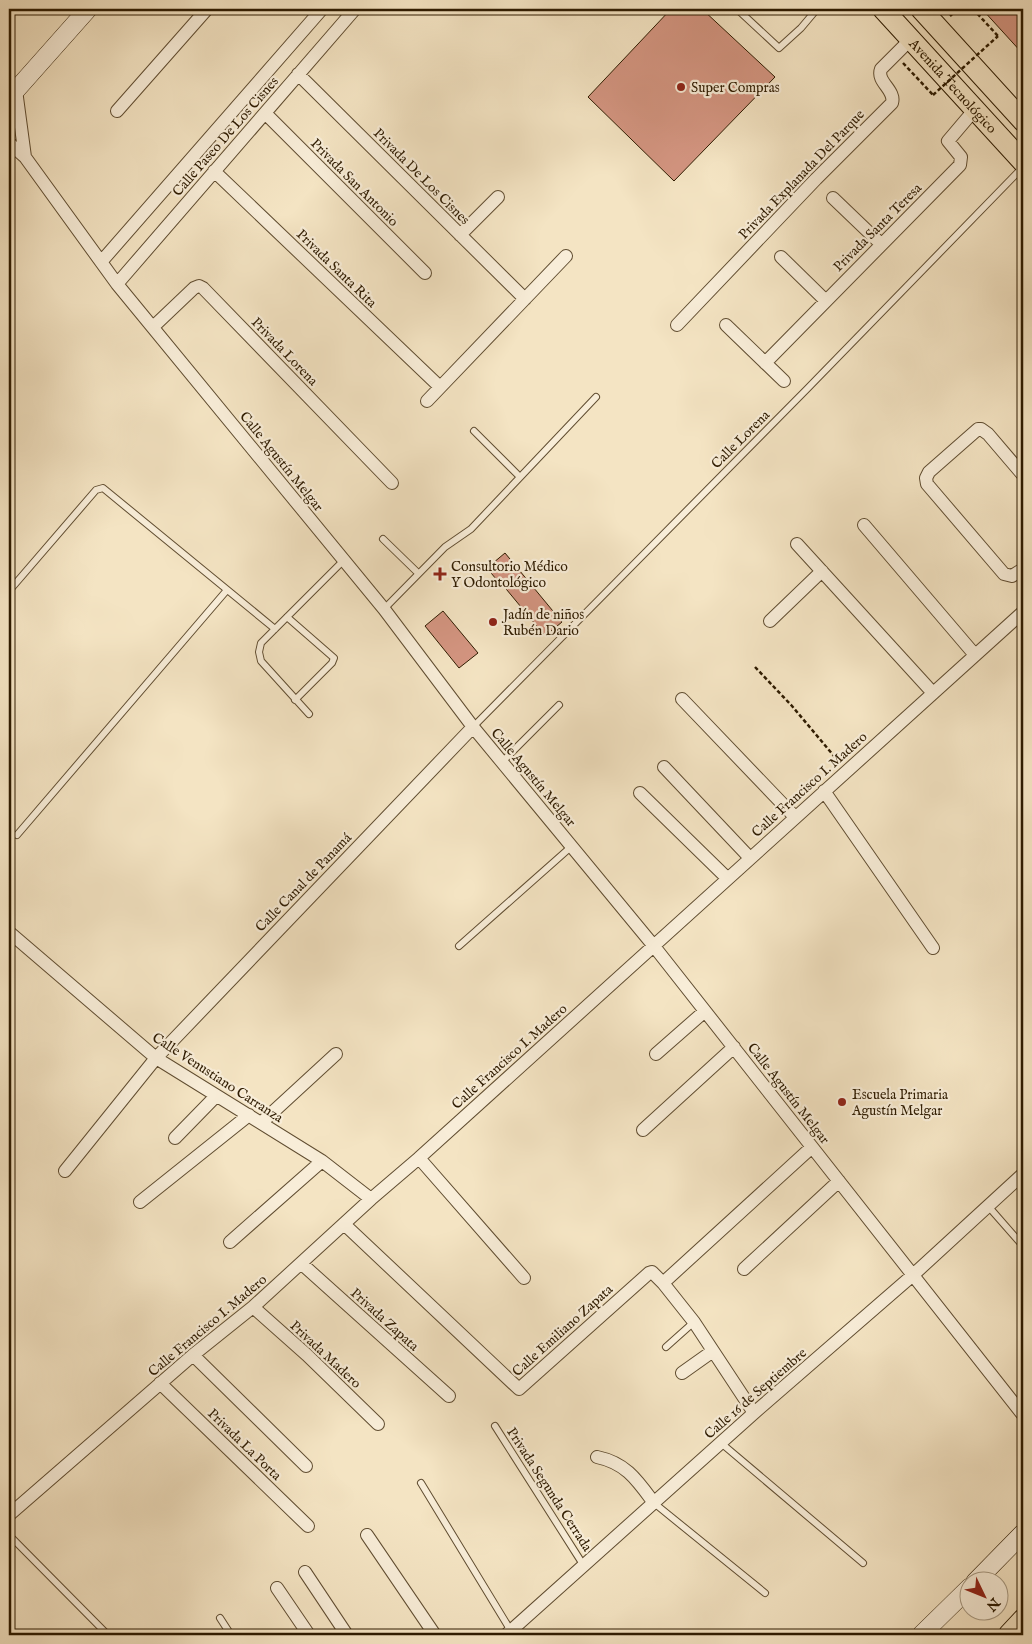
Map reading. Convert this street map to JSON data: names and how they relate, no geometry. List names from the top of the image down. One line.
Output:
{"streets":{"main road":["Avenida Tecnológico"],"street":["Calle Paseo De Los Cisnes","Privada Explanada Del Parque","Privada De Los Cisnes","Privada San Antonio","Privada Santa Teresa","Privada Santa Rita","Privada Lorena","Calle Agustín Melgar","Calle Francisco I. Madero","Calle Canal de Panamá","Calle Venustiano Carranza","Privada Zapata","Calle Emiliano Zapata","Privada Madero","Calle 16 de Septiembre","Privada La Porta"],"lane":["Calle Lorena","Privada Segunda Cerrada"]},"crossings":[["Avenida Tecnológico","Privada Explanada Del Parque"],["Avenida Tecnológico","Privada Santa Teresa"],["Calle Paseo De Los Cisnes","Privada De Los Cisnes"],["Calle Paseo De Los Cisnes","Privada San Antonio"],["Calle Paseo De Los Cisnes","Privada Santa Rita"],["Calle Paseo De Los Cisnes","Calle Agustín Melgar"],["Privada Lorena","Calle Agustín Melgar"],["Calle Lorena","Calle Agustín Melgar"],["Calle Lorena","Calle Canal de Panamá"],["Calle Agustín Melgar","Calle Francisco I. Madero"],["Calle Agustín Melgar","Calle Canal de Panamá"],["Calle Agustín Melgar","Calle 16 de Septiembre"],["Calle Francisco I. Madero","Calle Venustiano Carranza"],["Calle Francisco I. Madero","Privada Zapata"],["Calle Francisco I. Madero","Calle Emiliano Zapata"],["Calle Francisco I. Madero","Privada Madero"],["Calle Francisco I. Madero","Privada La Porta"],["Calle Canal de Panamá","Calle Venustiano Carranza"],["Calle 16 de Septiembre","Privada Segunda Cerrada"]],"places":{"other":["Super Compras","Jadín de niños Rubén Dario","Escuela Primaria Agustín Melgar"],"health":["Consultorio Médico Y Odontológico"]},"north":"bottom right"}
